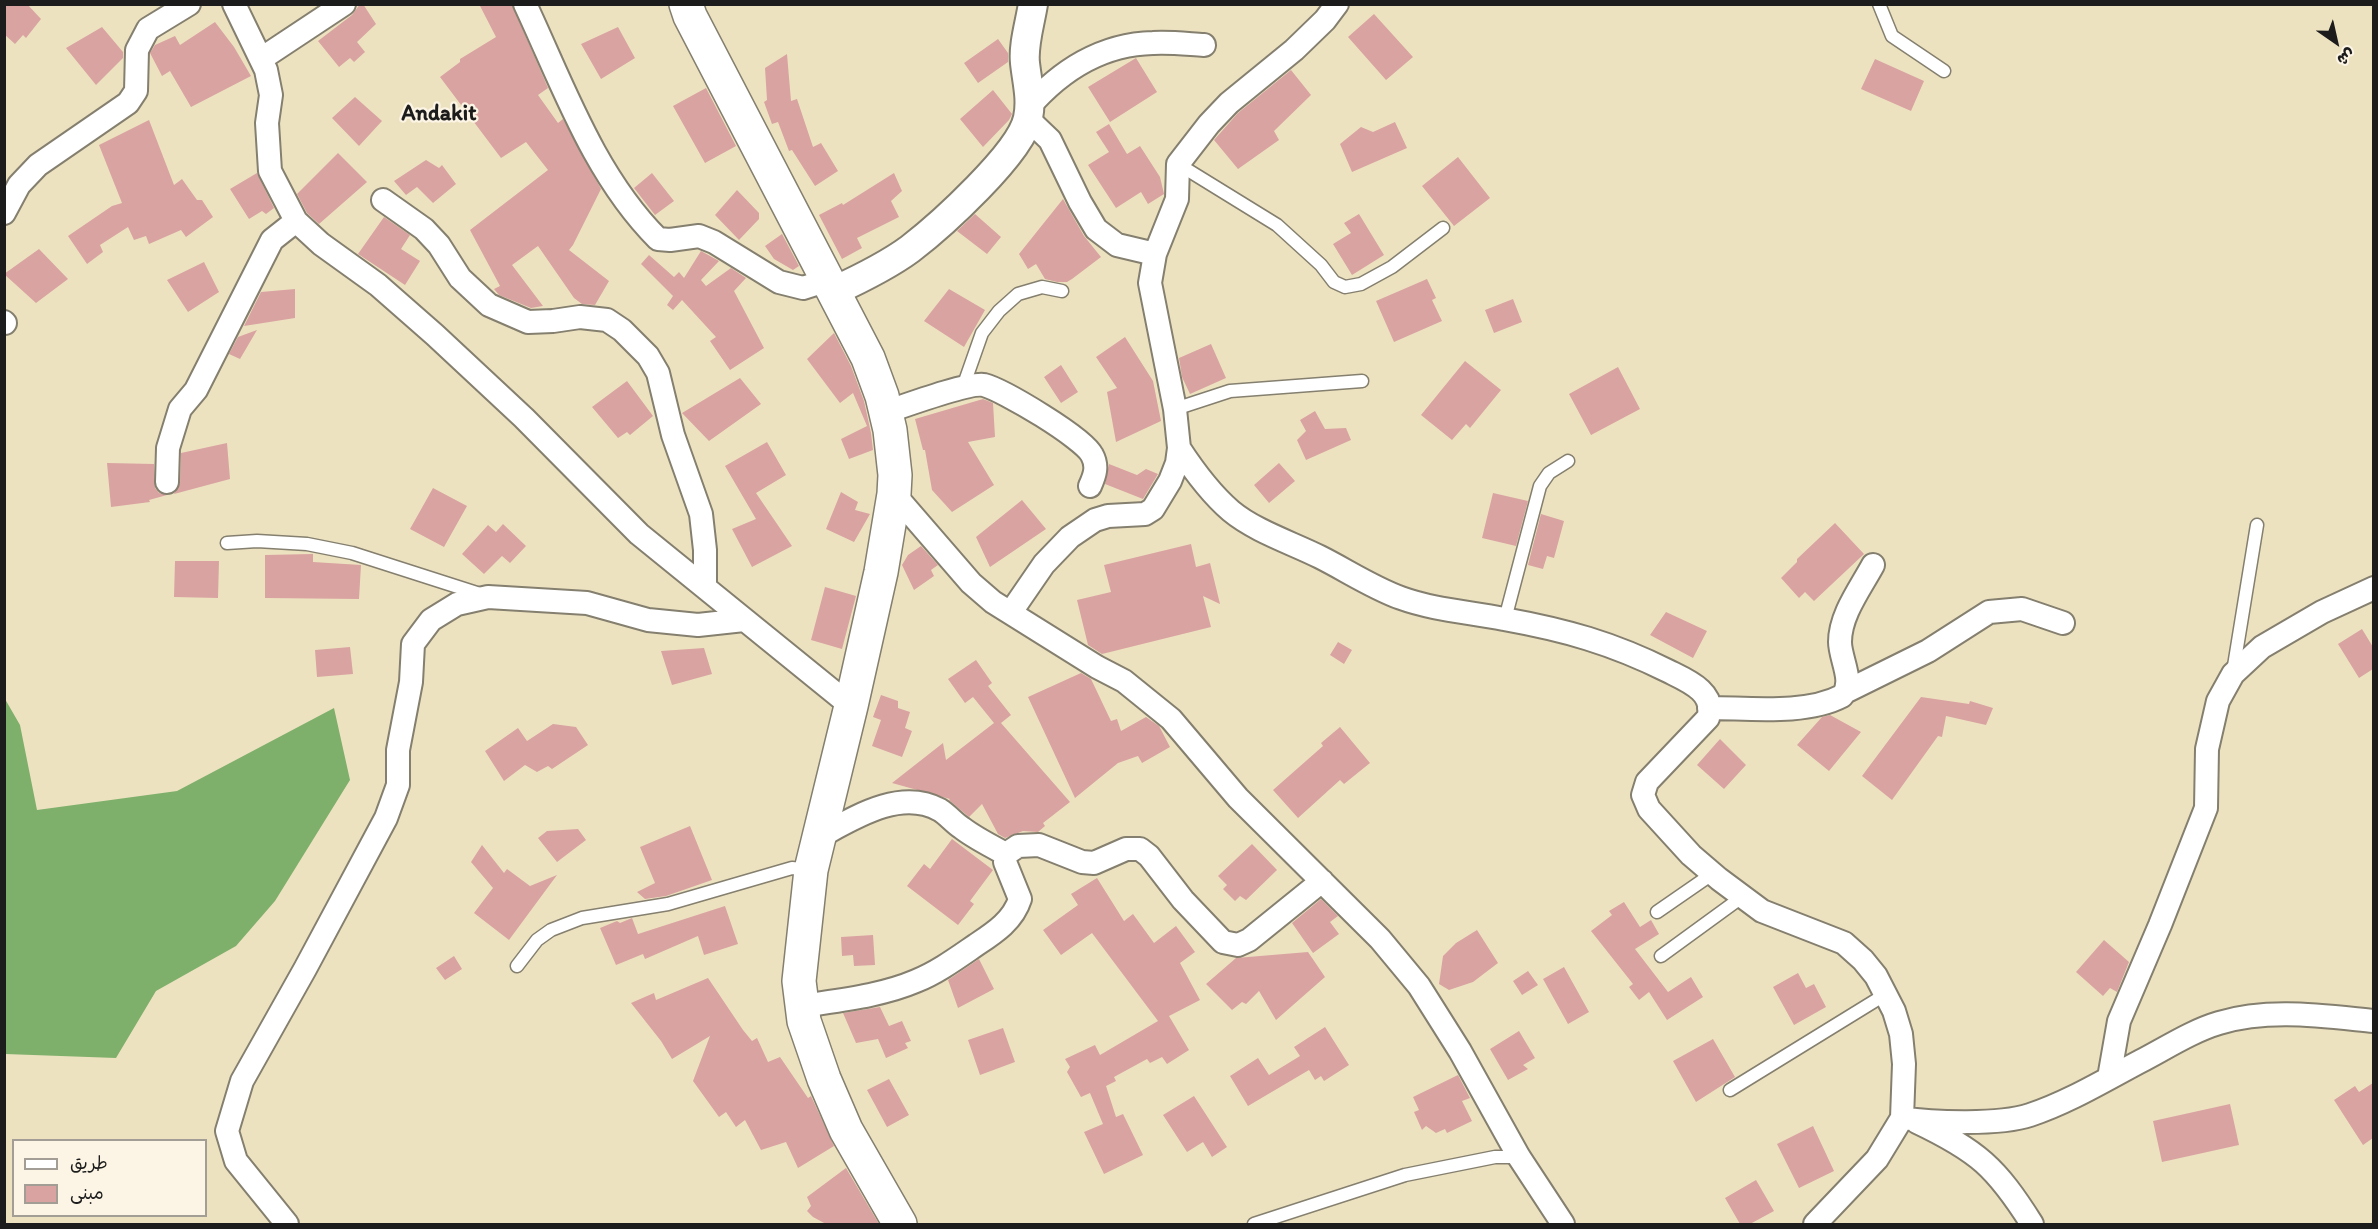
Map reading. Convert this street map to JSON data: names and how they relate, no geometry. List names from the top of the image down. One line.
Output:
{"districts":["Andakit"],"legend":["طريق","مبنى"],"north":"bottom right"}
